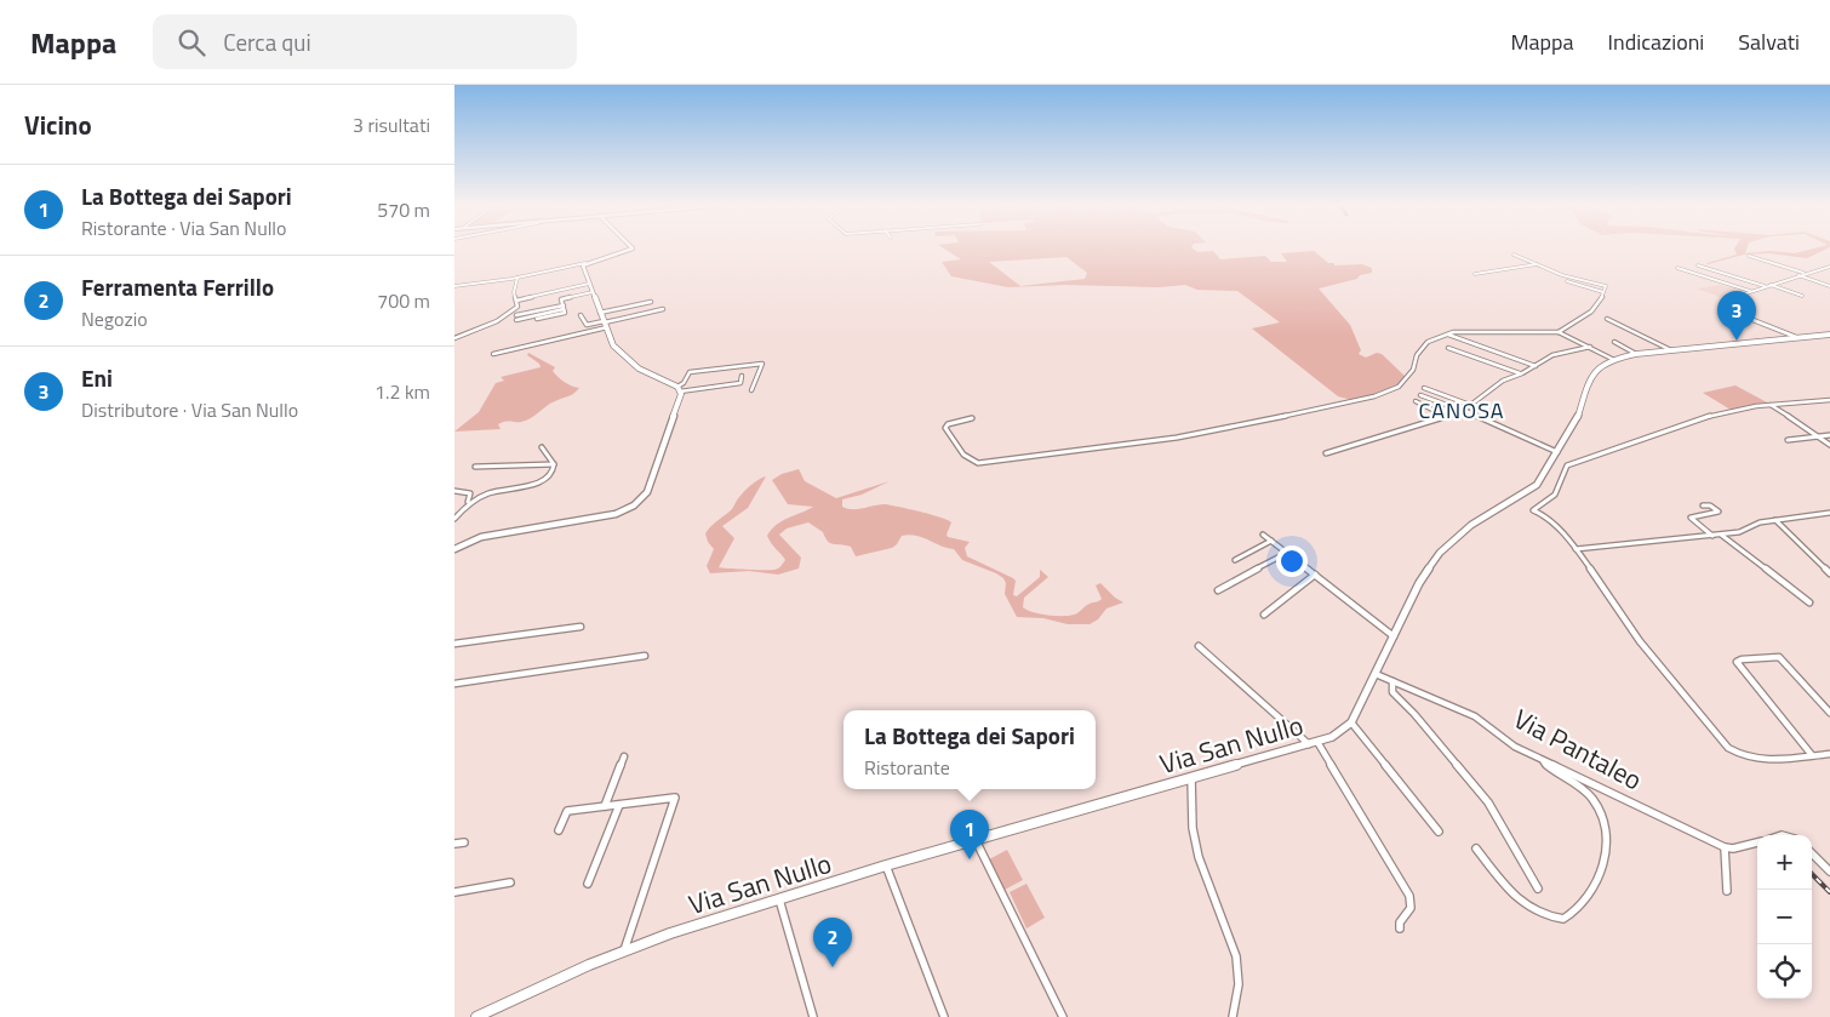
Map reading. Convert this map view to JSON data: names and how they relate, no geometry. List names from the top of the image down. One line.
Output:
{"streets":{"street":["Via San Nullo","Via Pantaleo"]},"districts":["CANOSA"],"page":{"header":"Mappa","search":"Cerca qui","nav":["Mappa","Indicazioni","Salvati"],"heading":["Vicino","3 risultati"],"list":[{"mark":"1","name":"La Bottega dei Sapori","note":"Ristorante · Via San Nullo","value":"570 m"},{"mark":"2","name":"Ferramenta Ferrillo","note":"Negozio","value":"700 m"},{"mark":"3","name":"Eni","note":"Distributore · Via San Nullo","value":"1.2 km"}],"pins":["3","1","2"],"popup":["La Bottega dei Sapori","Ristorante"],"map_buttons":["+","−"]}}
